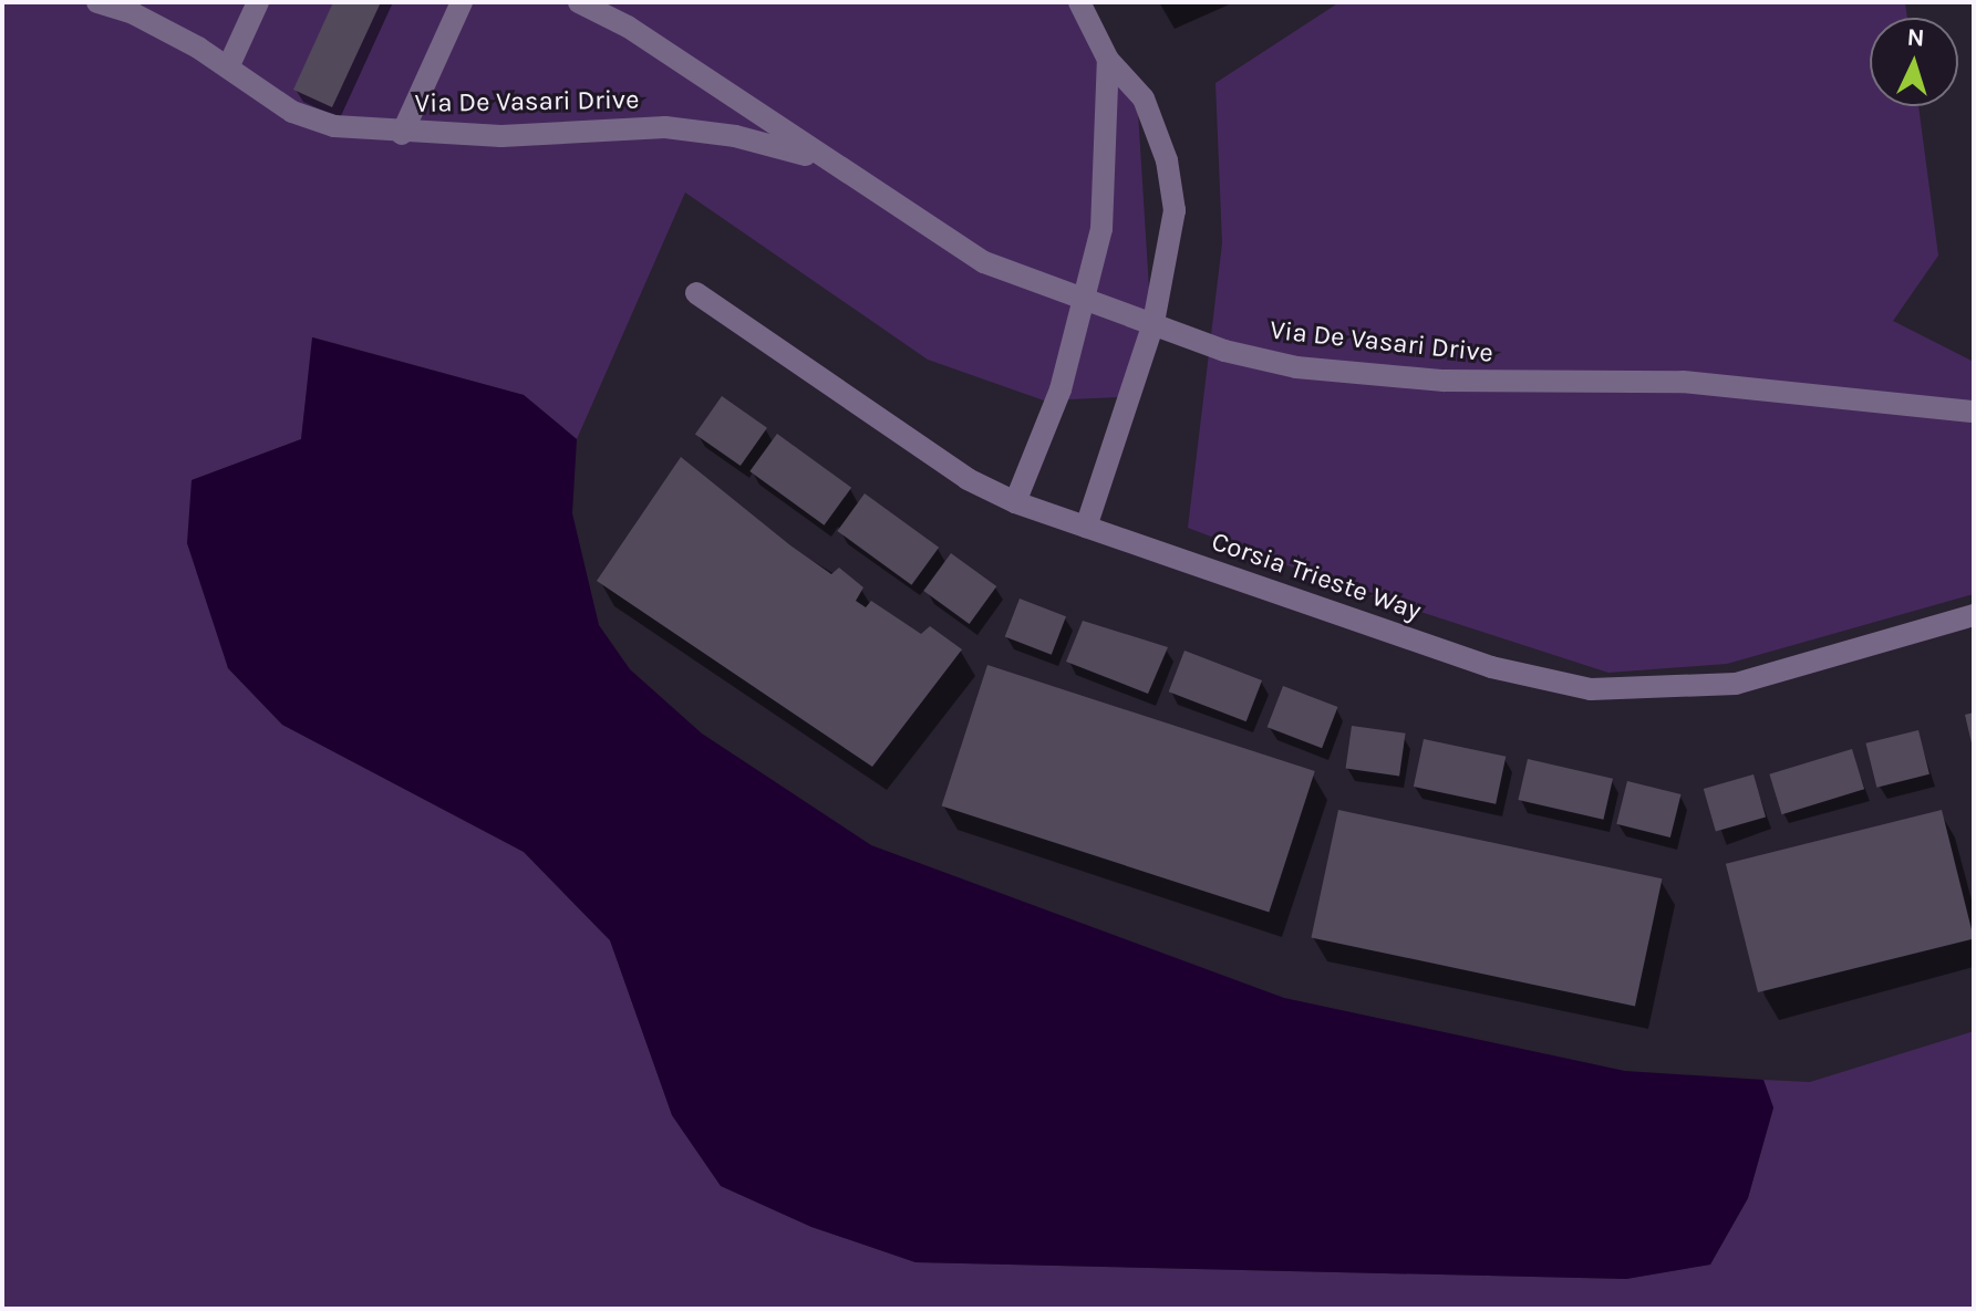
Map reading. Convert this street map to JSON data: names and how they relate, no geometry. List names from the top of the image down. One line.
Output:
{"streets":{"street":["Via De Vasari Drive","Corsia Trieste Way"]},"north":"top"}
